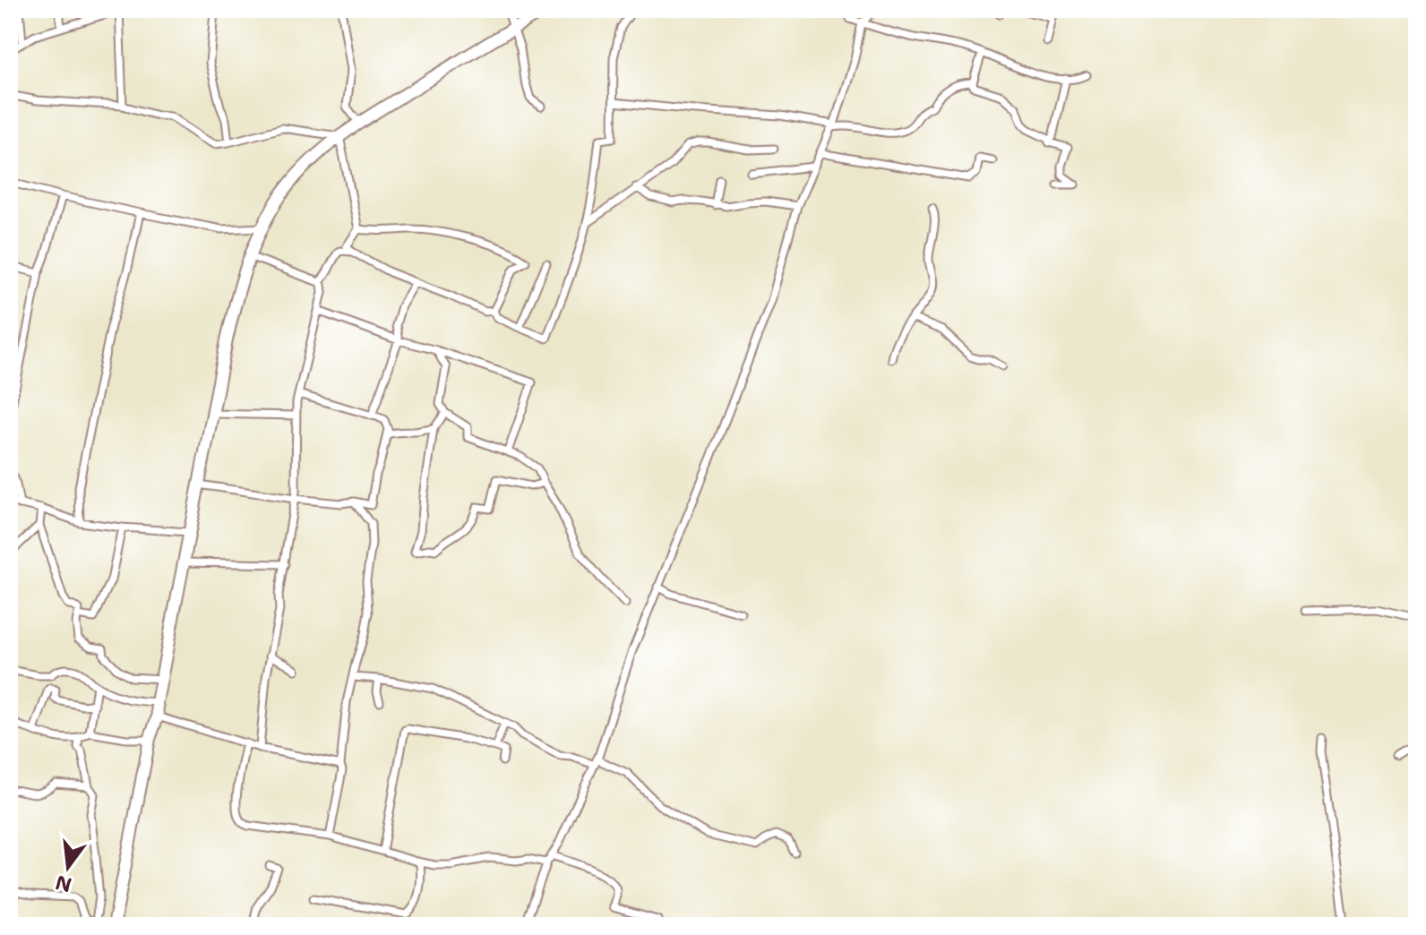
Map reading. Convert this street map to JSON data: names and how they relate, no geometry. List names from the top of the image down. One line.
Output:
{"north":"bottom"}
